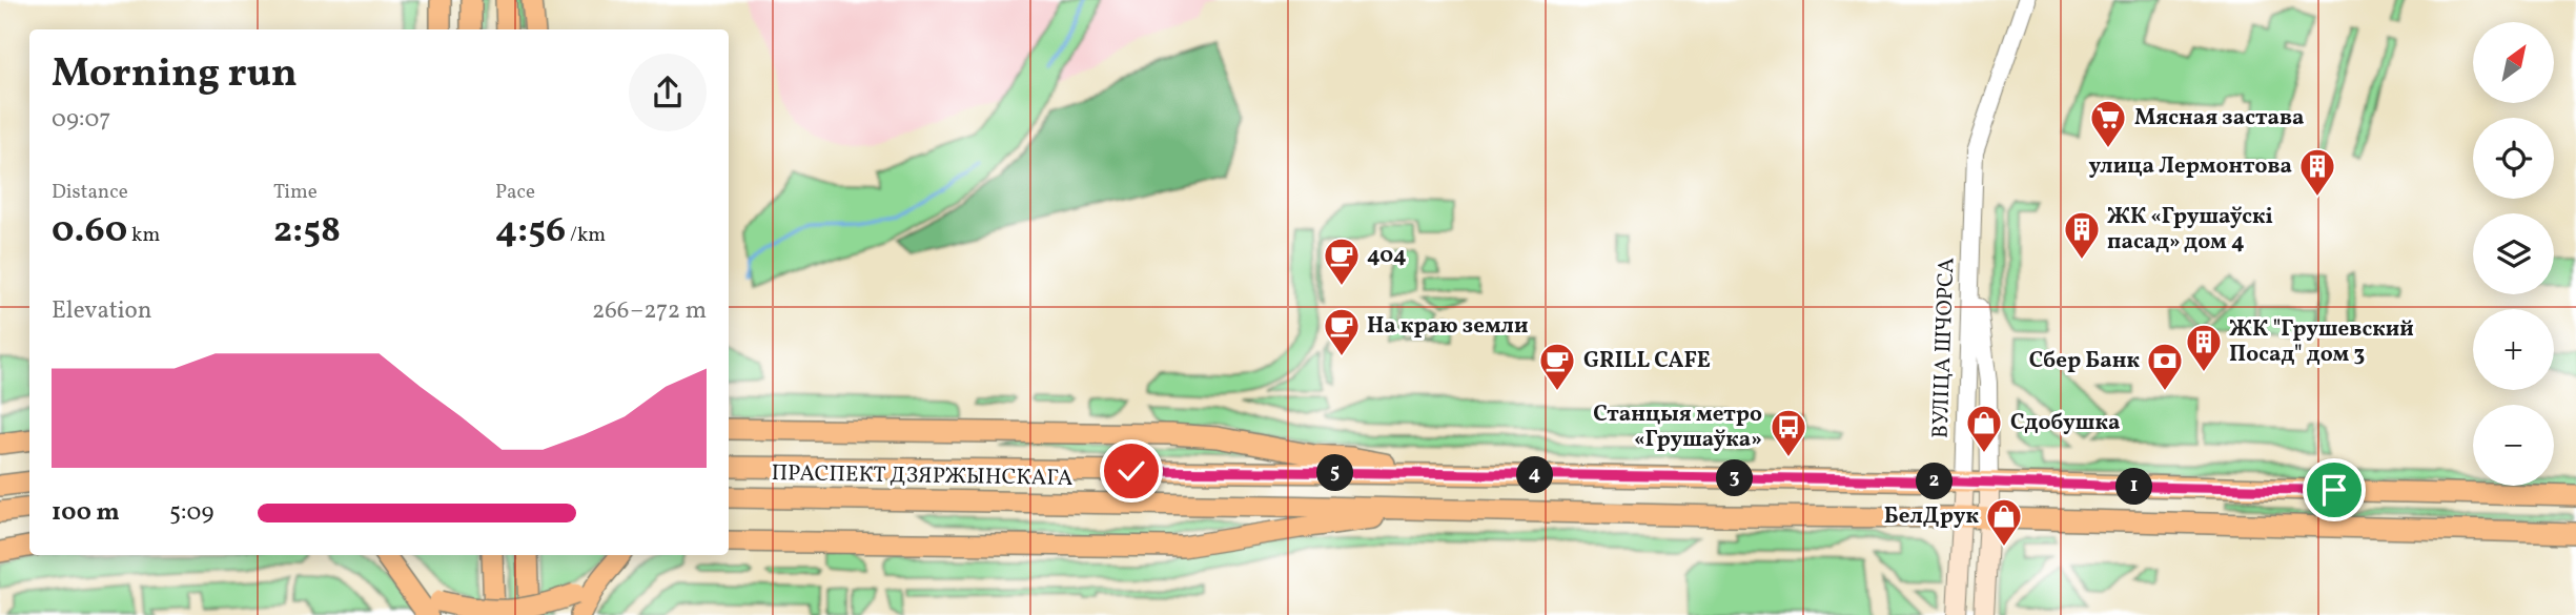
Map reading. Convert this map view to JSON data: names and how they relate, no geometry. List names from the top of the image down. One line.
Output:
{"streets":{"main road":["ВУЛІЦА ШЧОРСА","ПРАСПЕКТ ДЗЯРЖЫНСКАГА"]},"crossings":[["ВУЛІЦА ШЧОРСА","ПРАСПЕКТ ДЗЯРЖЫНСКАГА"]],"places":{"supermarket":["Мясная застава"],"building":["улица Лермонтова","ЖК «Грушаўскі пасад» дом 4","ЖК \"Грушевский Посад\" дом 3"],"cafe":["404","На краю земли","GRILL CAFE"],"bank":["Сбер Банк"],"shop":["Сдобушка","БелДрук"],"bus stop":["Станцыя метро «Грушаўка»"]},"north":"top right","page":{"map_buttons":["+","−"],"heading":["Morning run","09:07"],"stats":[["Distance","0.60 km"],["Time","2:58"],["Pace","4:56 /km"]],"chart":["Elevation","266–272 m"],"pins":["5","4","3","2","1"],"list":[{"name":"100 m","note":"5:09"}]}}
